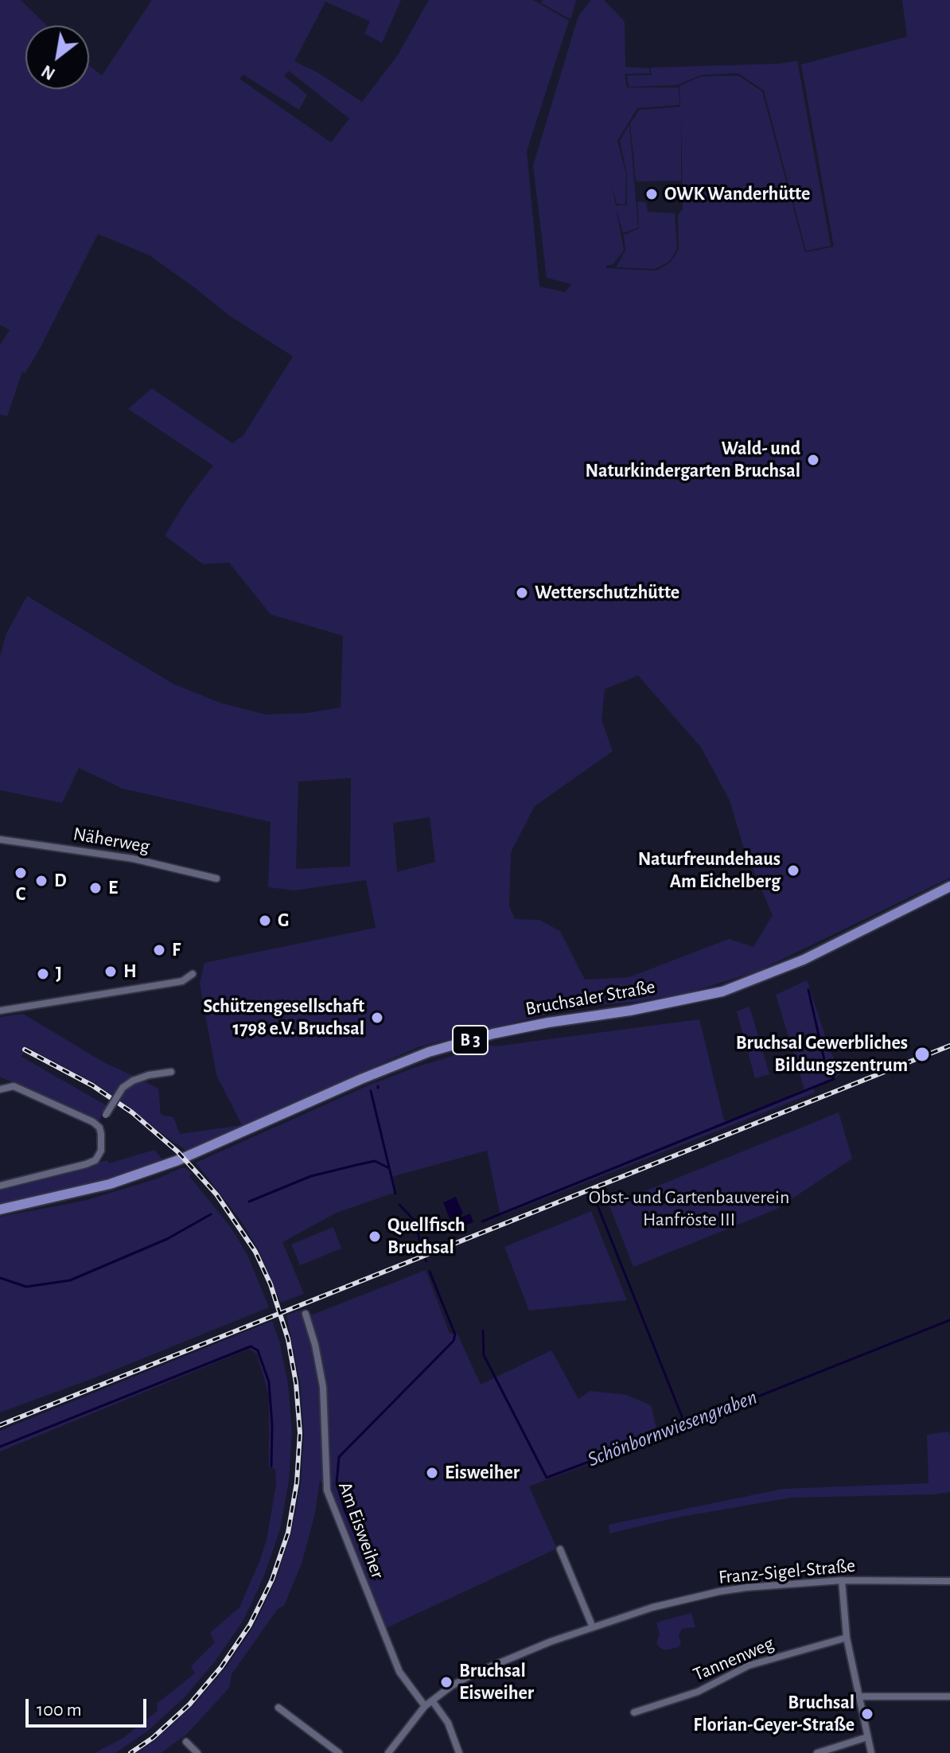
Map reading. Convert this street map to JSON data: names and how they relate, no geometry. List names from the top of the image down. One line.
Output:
{"streets":{"main road":["Bruchsaler Straße","B 3"],"street":["Näherweg","Am Eisweiher","Franz-Sigel-Straße","Tannenweg"]},"crossings":[["Am Eisweiher","Franz-Sigel-Straße"]],"water":["Schönbornwiesengraben"],"parks":["Obst- und Gartenbauverein Hanfröste III"],"places":["OWK Wanderhütte","Wald- und Naturkindergarten Bruchsal","Wetterschutzhütte","Naturfreundehaus Am Eichelberg","C","D","E","G","F","H","J","Schützengesellschaft 1798 e.V. Bruchsal","Bruchsal Gewerbliches Bildungszentrum","Quellfisch Bruchsal","Eisweiher","Bruchsal Eisweiher","Bruchsal Florian-Geyer-Straße"],"scale_bar":"100 m","north":"bottom left"}
